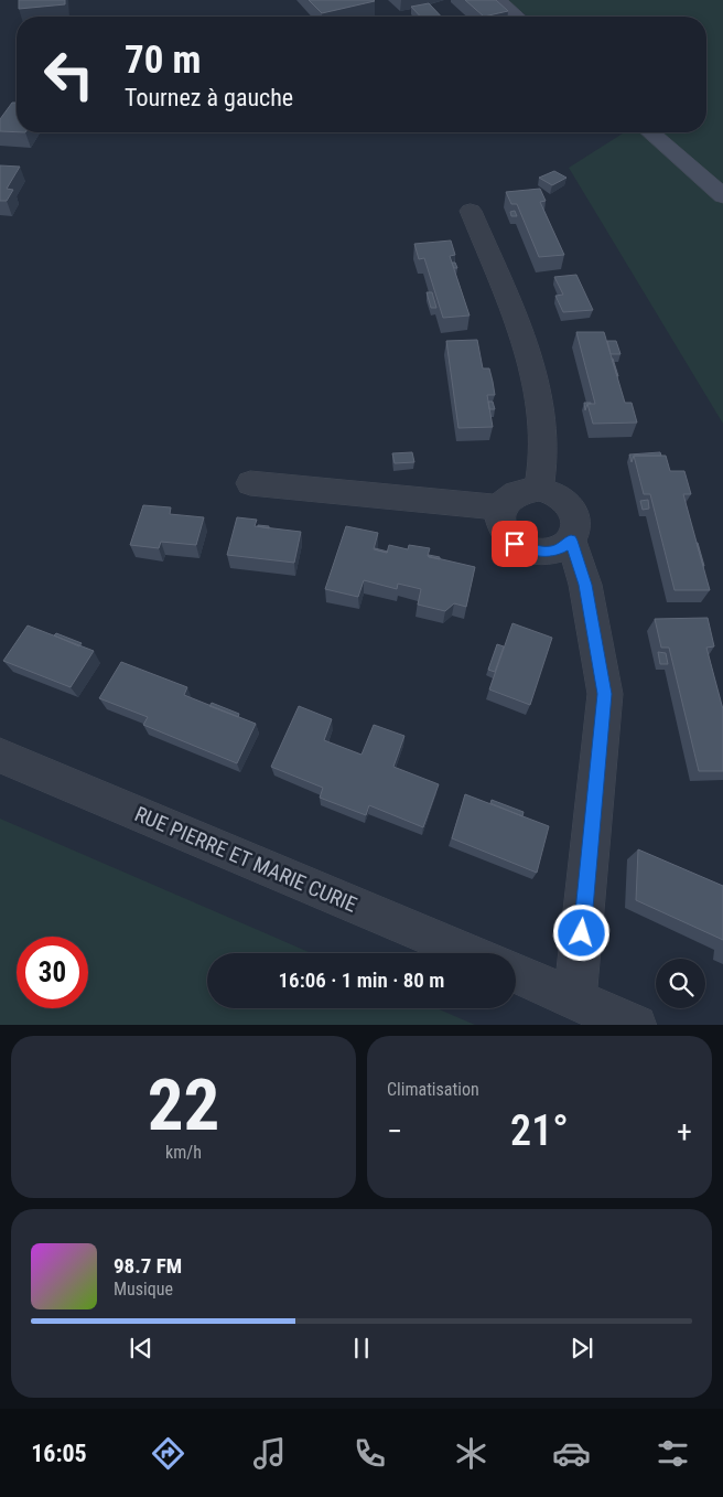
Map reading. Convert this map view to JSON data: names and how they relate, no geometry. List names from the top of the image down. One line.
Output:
{"streets":{"street":["RUE PIERRE ET MARIE CURIE"]},"page":{"turn":["70 m","Tournez à gauche"],"limit":"30","trip":"16:06 · 1 min · 80 m","tile":[["22","km/h"],"Climatisation"],"heat":["−","21°","+"],"song":["98.7 FM","Musique"],"tabs":"16:05"}}
